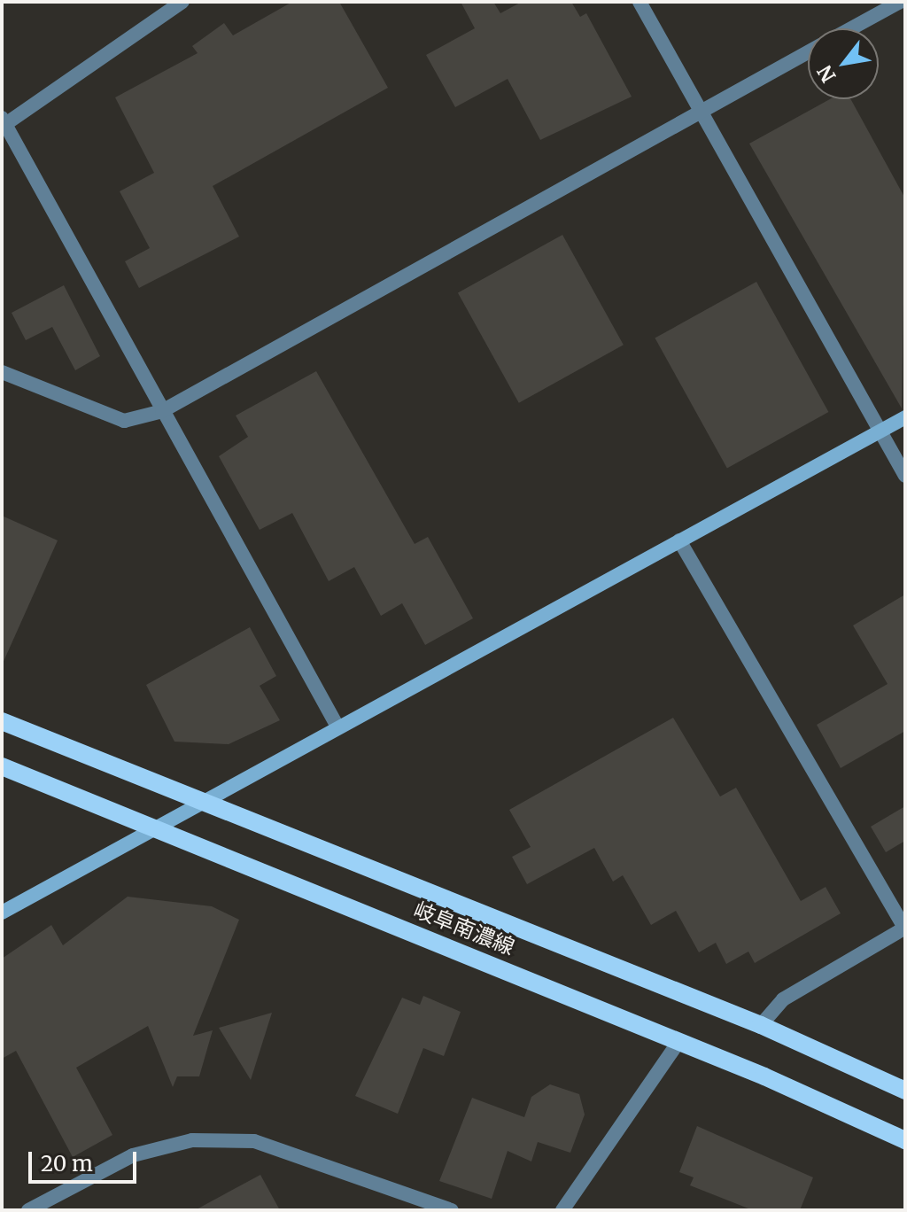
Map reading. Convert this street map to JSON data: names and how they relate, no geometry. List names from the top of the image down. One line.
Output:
{"streets":{"main road":["岐阜南濃線"]},"scale_bar":"20 m","north":"bottom left"}
